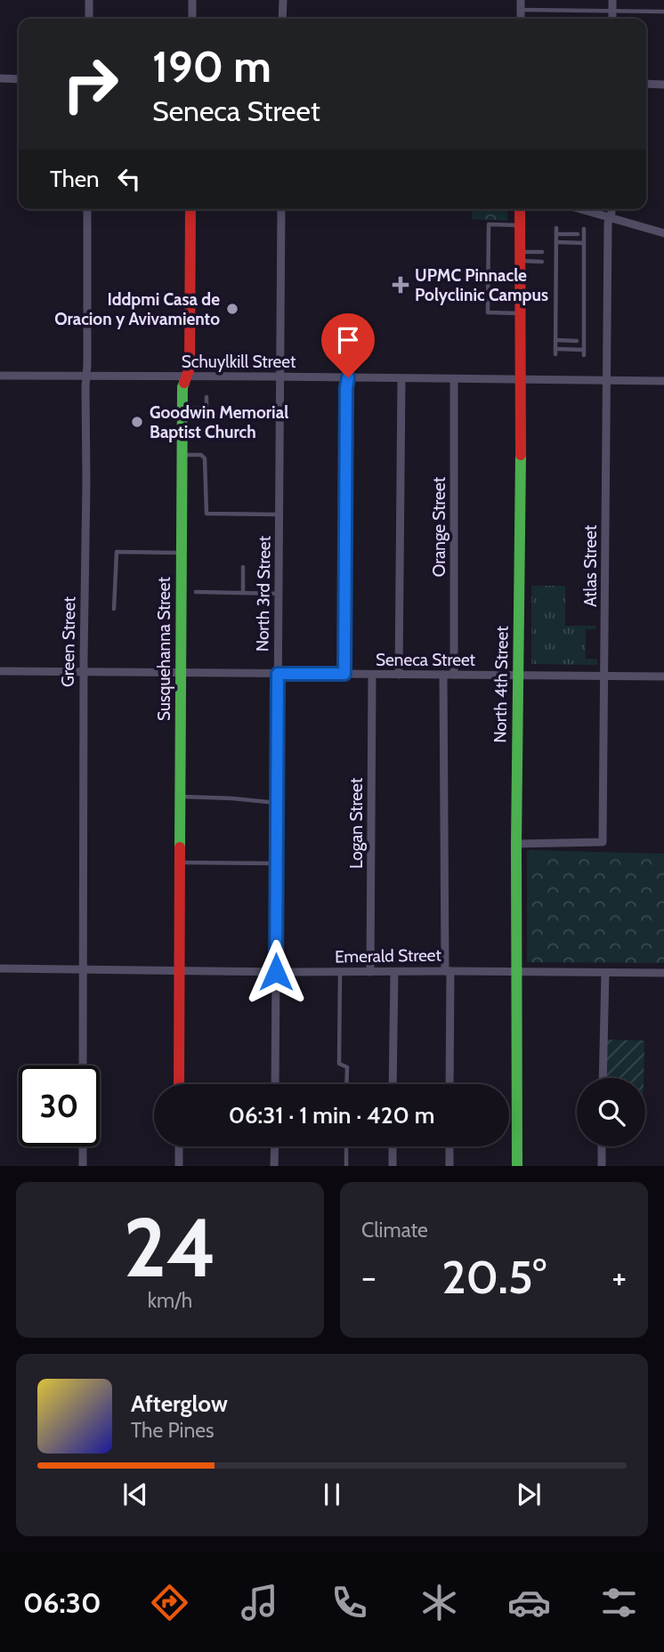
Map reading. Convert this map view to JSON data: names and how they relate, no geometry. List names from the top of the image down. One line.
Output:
{"streets":{"street":["Schuylkill Street","Orange Street","Atlas Street","North 3rd Street","Green Street","Susquehanna Street","Seneca Street","North 4th Street","Logan Street","Emerald Street"]},"crossings":[["Schuylkill Street","Orange Street"],["Schuylkill Street","Atlas Street"],["Schuylkill Street","North 3rd Street"],["Schuylkill Street","Green Street"],["Schuylkill Street","Susquehanna Street"],["Schuylkill Street","North 4th Street"],["Orange Street","Seneca Street"],["Atlas Street","Seneca Street"],["Atlas Street","North 4th Street"],["North 3rd Street","Seneca Street"],["North 3rd Street","Emerald Street"],["Green Street","Seneca Street"],["Green Street","Emerald Street"],["Susquehanna Street","Seneca Street"],["Susquehanna Street","Emerald Street"],["Seneca Street","North 4th Street"],["Seneca Street","Logan Street"],["North 4th Street","Emerald Street"],["Logan Street","Emerald Street"]],"places":{"health":["UPMC Pinnacle Polyclinic Campus"],"other":["Iddpmi Casa de Oracion y Avivamiento","Goodwin Memorial Baptist Church"]},"page":{"turn":["190 m","Seneca Street"],"then":"Then","limit":"30","trip":"06:31 · 1 min · 420 m","tile":[["24","km/h"],"Climate"],"heat":["−","20.5°","+"],"song":["Afterglow","The Pines"],"tabs":"06:30"}}
